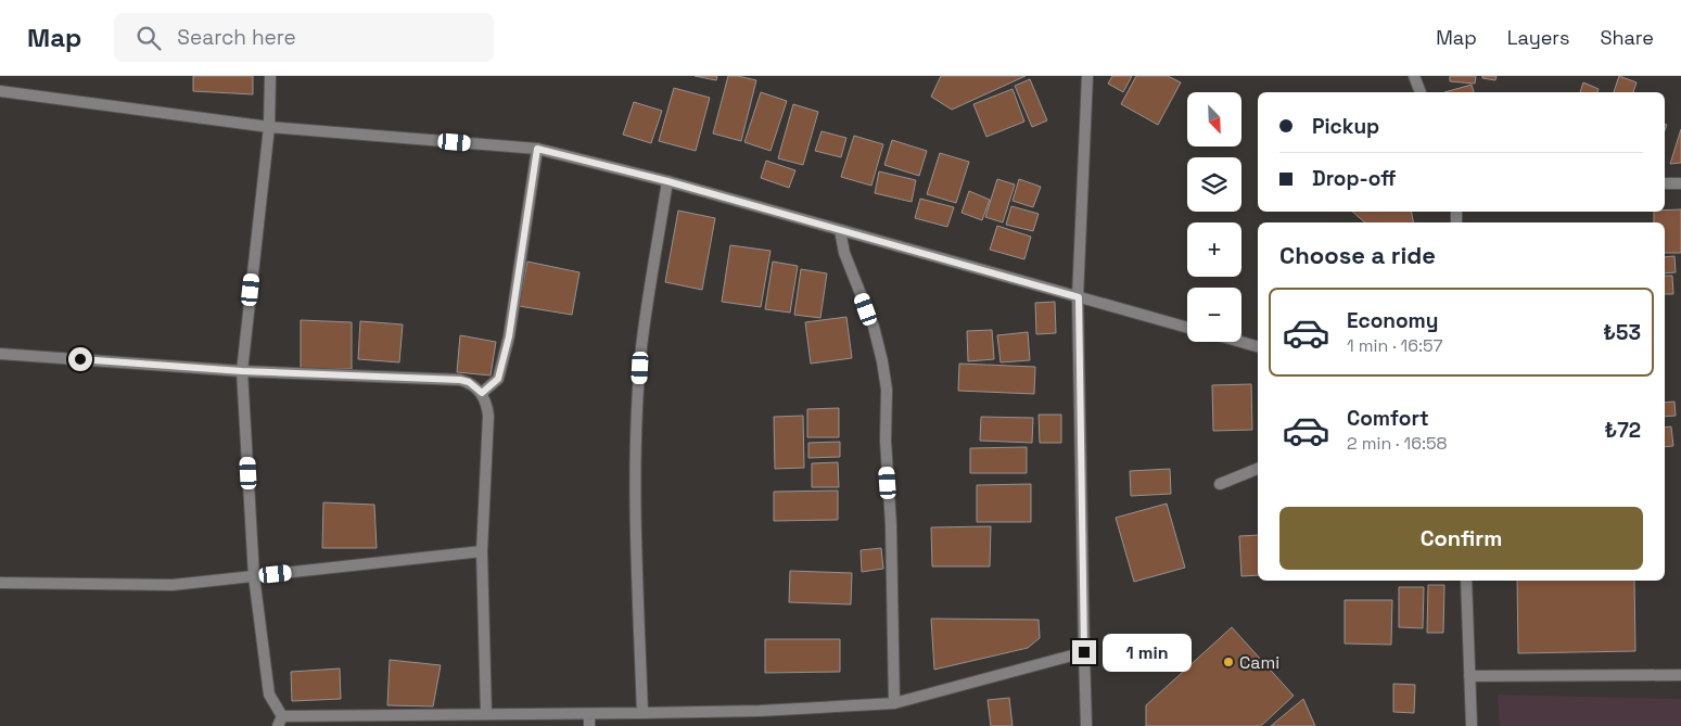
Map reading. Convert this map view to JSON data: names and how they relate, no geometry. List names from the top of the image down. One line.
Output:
{"places":["Cami"],"north":"bottom right","page":{"header":"Map","search":"Search here","nav":["Map","Layers","Share"],"map_buttons":["+","−"],"banner":["Pickup","Drop-off"],"heading":"Choose a ride","list":[{"name":"Economy","note":"1 min · 16:57","value":"₺53"},{"name":"Comfort","note":"2 min · 16:58","value":"₺72"}],"buttons":"Confirm","bubble":"1 min"}}
